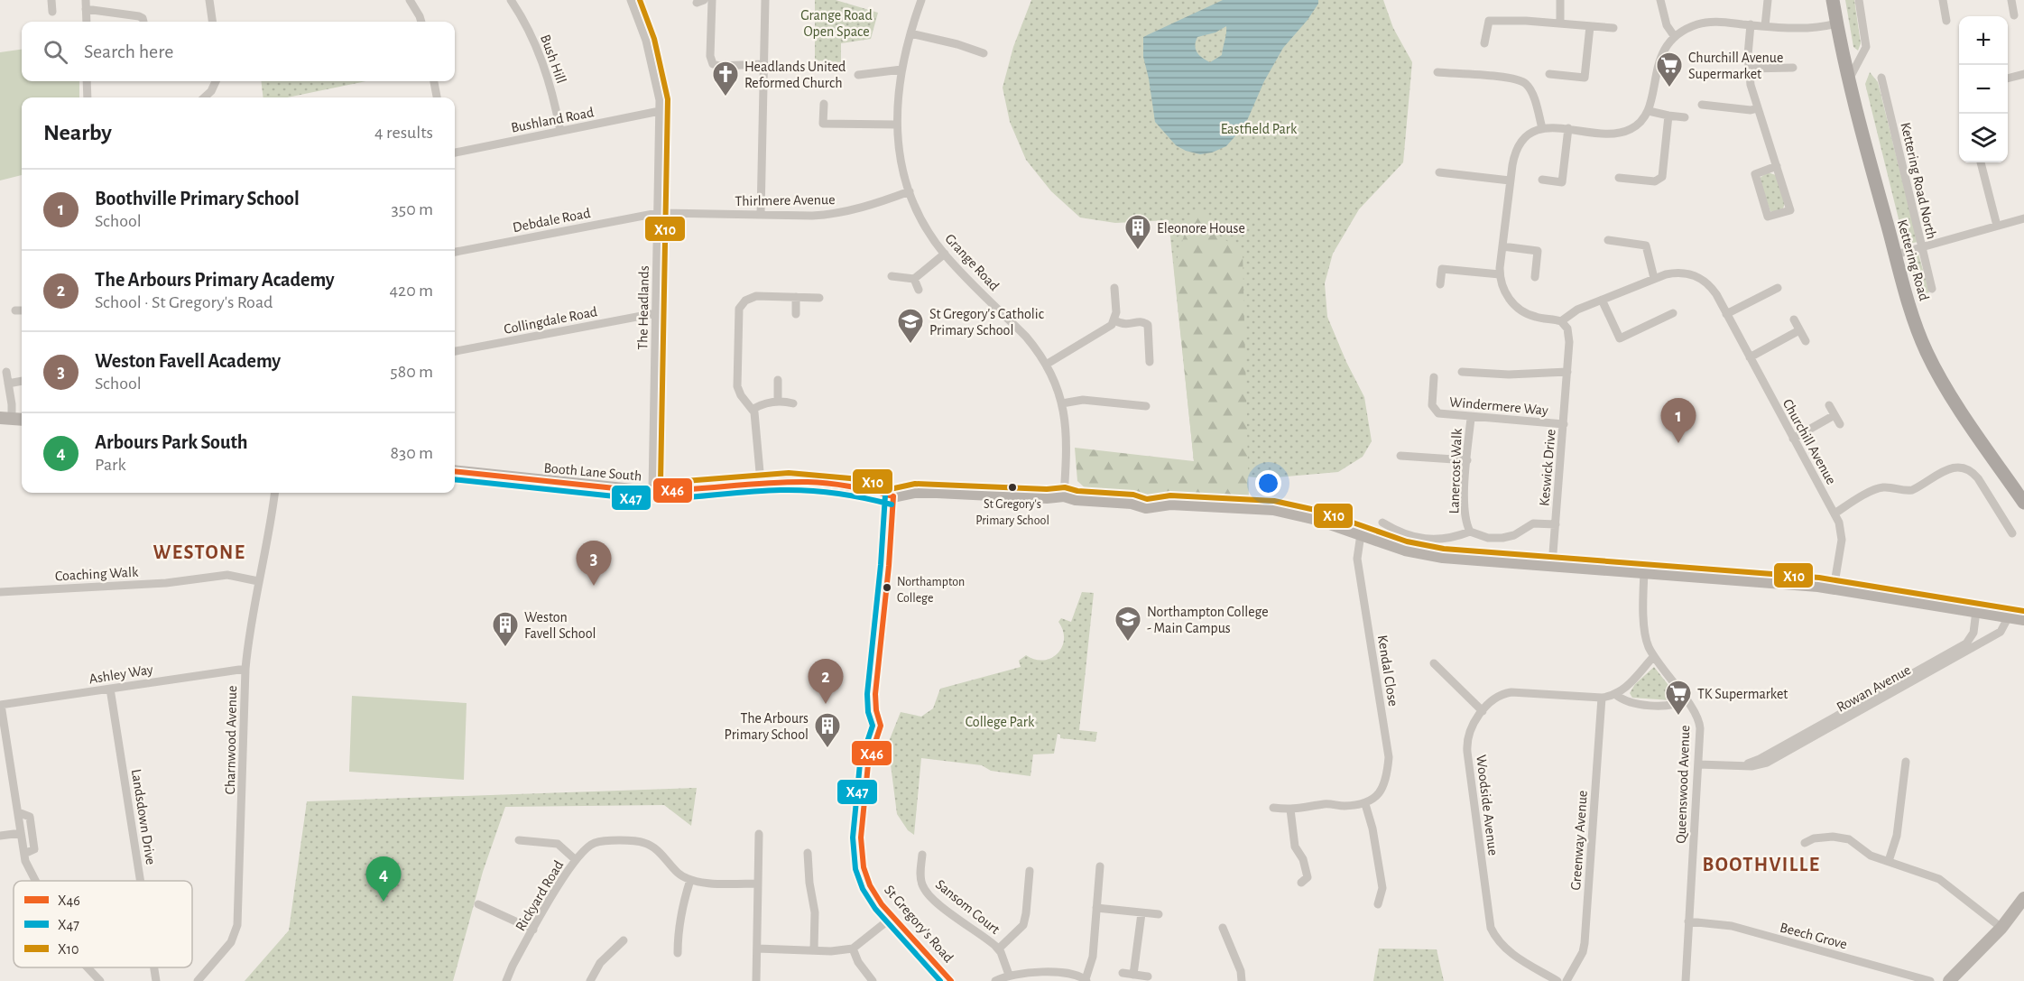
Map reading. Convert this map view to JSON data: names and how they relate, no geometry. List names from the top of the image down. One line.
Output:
{"streets":{"main road":["Kettering Road"],"street":["Bush Hill","Bushland Road","Kettering Road North","Thirlmere Avenue","Debdale Road","Grange Road","The Headlands","Collingdale Road","Windermere Way","Churchill Avenue","Keswick Drive","Booth Lane South","Lanercost Walk","Coaching Walk","Kendal Close","Ashley Way","Rowan Avenue","Charnwood Avenue","Queenswood Avenue","Woodside Avenue","Landsdown Drive","Greenway Avenue","Rickyard Road","Sansom Court","St Gregory's Road","Beech Grove"]},"crossings":[["Bush Hill","Bushland Road"],["Bushland Road","The Headlands"],["Thirlmere Avenue","Debdale Road"],["Thirlmere Avenue","Grange Road"],["Thirlmere Avenue","The Headlands"],["Debdale Road","The Headlands"],["The Headlands","Collingdale Road"],["The Headlands","Booth Lane South"],["Windermere Way","Keswick Drive"],["Windermere Way","Lanercost Walk"],["Churchill Avenue","Keswick Drive"],["Keswick Drive","Lanercost Walk"],["Booth Lane South","St Gregory's Road"],["Coaching Walk","Charnwood Avenue"],["Ashley Way","Charnwood Avenue"],["Ashley Way","Landsdown Drive"],["Rowan Avenue","Queenswood Avenue"],["Queenswood Avenue","Woodside Avenue"],["Queenswood Avenue","Beech Grove"],["Woodside Avenue","Greenway Avenue"]],"districts":["WESTONE","BOOTHVILLE"],"parks":["Grange Road Open Space","Eastfield Park","College Park"],"places":{"supermarket":["Churchill Avenue Supermarket","TK Supermarket"],"church":["Headlands United Reformed Church"],"building":["Eleonore House","Weston Favell School","The Arbours Primary School"],"school or university":["St Gregory's Catholic Primary School","Northampton College - Main Campus"],"other":["St Gregory's Primary School","Northampton College"]},"lines":["transit line X10","transit line X46","transit line X47"],"legend":["X46","X47","X10"],"page":{"map_buttons":["+","−"],"search":"Search here","heading":["Nearby","4 results"],"list":[{"mark":"1","name":"Boothville Primary School","note":"School","value":"350 m"},{"mark":"2","name":"The Arbours Primary Academy","note":"School · St Gregory's Road","value":"420 m"},{"mark":"3","name":"Weston Favell Academy","note":"School","value":"580 m"},{"mark":"4","name":"Arbours Park South","note":"Park","value":"830 m"}],"pins":["1","3","2","4"]}}
